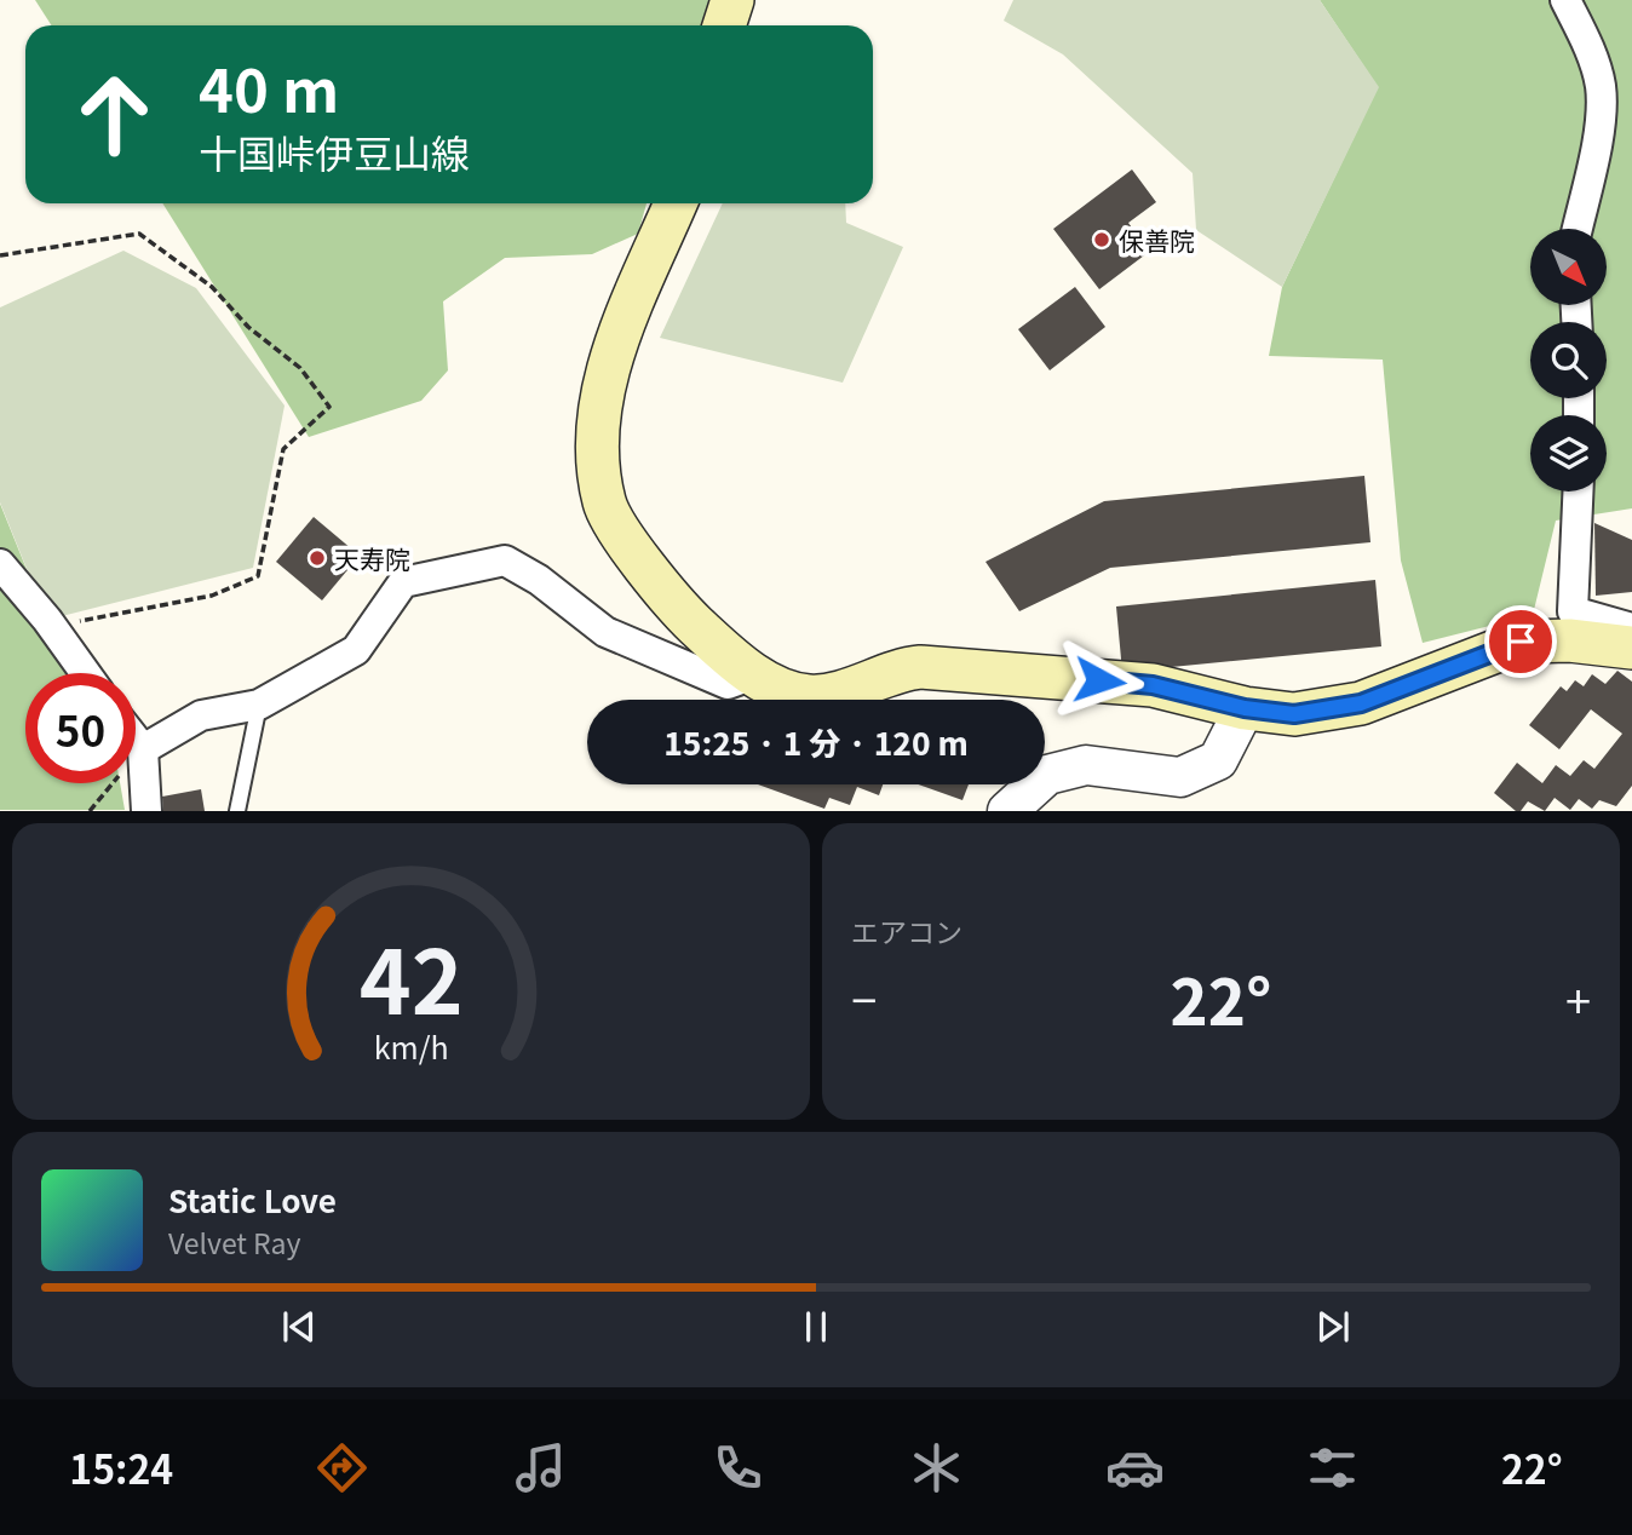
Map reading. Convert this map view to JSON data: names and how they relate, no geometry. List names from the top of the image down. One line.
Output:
{"places":["保善院","天寿院"],"north":"bottom right","page":{"turn":["40 m","十国峠伊豆山線"],"limit":"50","trip":"15:25 · 1 分 · 120 m","tile":"エアコン","heat":["−","22°","+"],"song":["Static Love","Velvet Ray"],"tabs":["15:24","22°"],"gauge":["42","km/h"]}}
